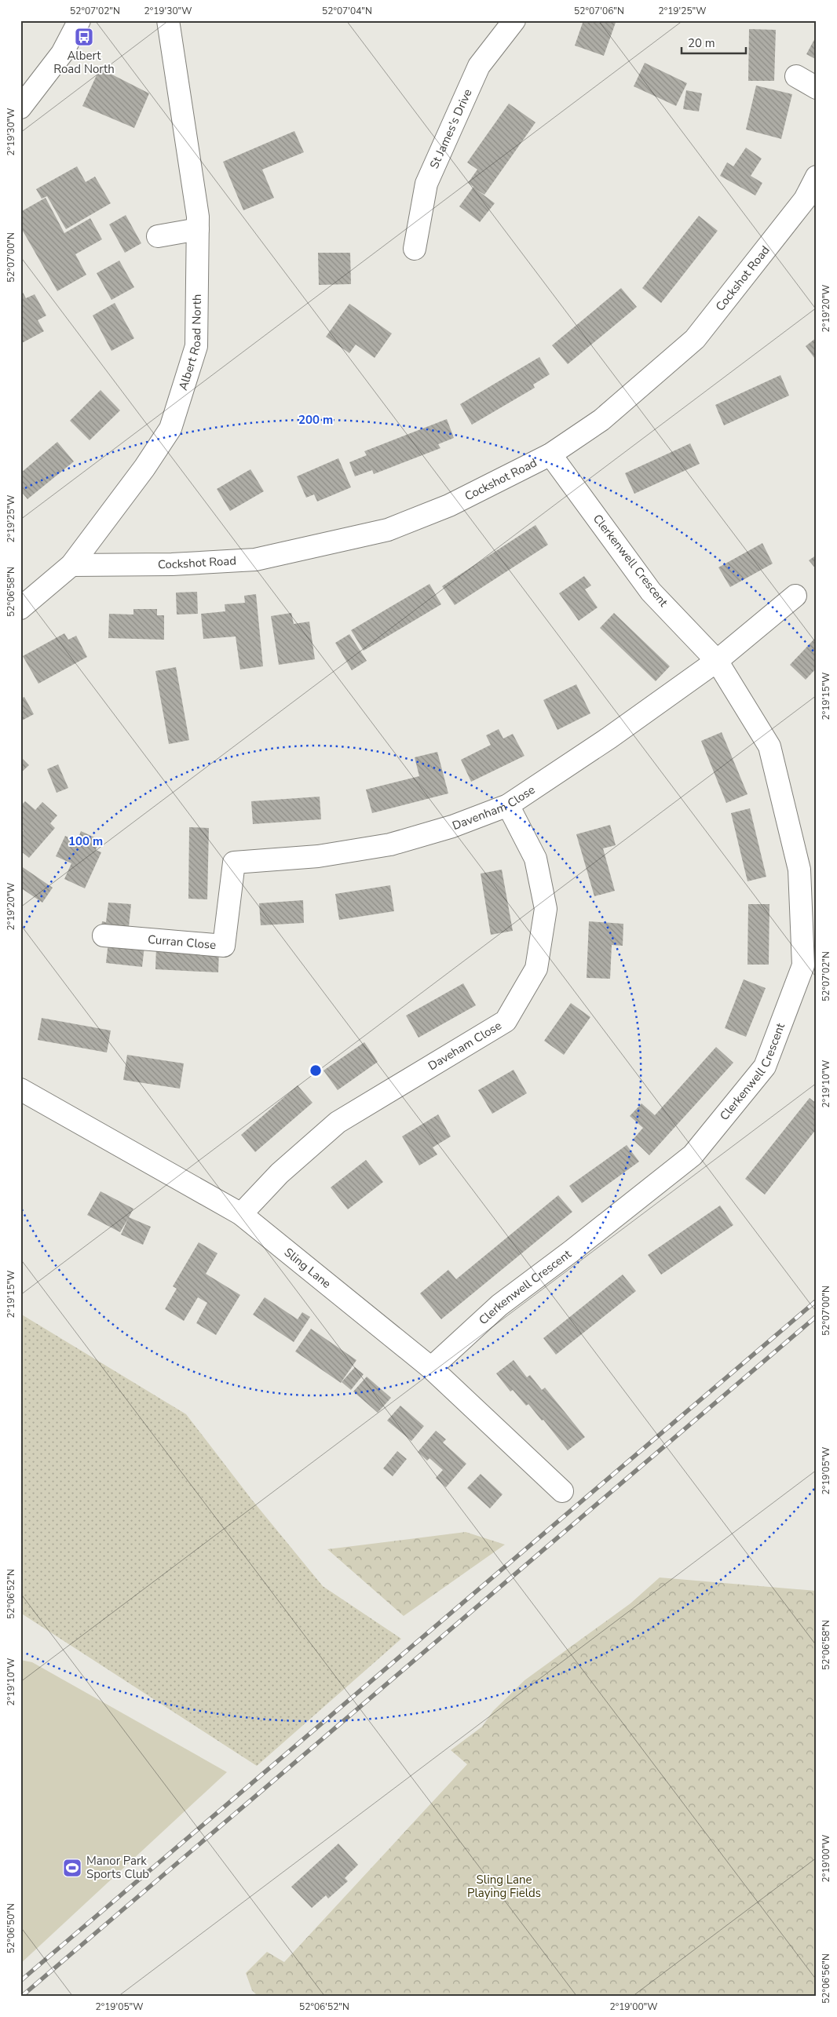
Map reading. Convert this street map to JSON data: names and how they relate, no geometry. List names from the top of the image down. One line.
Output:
{"streets":{"street":["St James's Drive","Cockshot Road","Albert Road North","Clerkenwell Crescent","Davenham Close","Curran Close","Daveham Close","Sling Lane"]},"crossings":[["Cockshot Road","Albert Road North"],["Cockshot Road","Clerkenwell Crescent"],["Clerkenwell Crescent","Davenham Close"],["Clerkenwell Crescent","Sling Lane"],["Davenham Close","Curran Close"],["Davenham Close","Daveham Close"],["Daveham Close","Sling Lane"]],"parks":["Sling Lane Playing Fields"],"places":{"bus stop":["Albert Road North"],"sports":["Manor Park Sports Club"]},"scale_bar":"20 m","coordinates":["52°07'02\"N","2°19'30\"W","52°07'04\"N","52°07'06\"N","2°19'25\"W","52°07'00\"N","2°19'20\"W","52°06'58\"N","2°19'15\"W","2°19'10\"W","2°19'05\"W","52°06'52\"N","2°19'00\"W","52°06'50\"N","52°06'56\"N"],"rings":["200 m","100 m"]}
